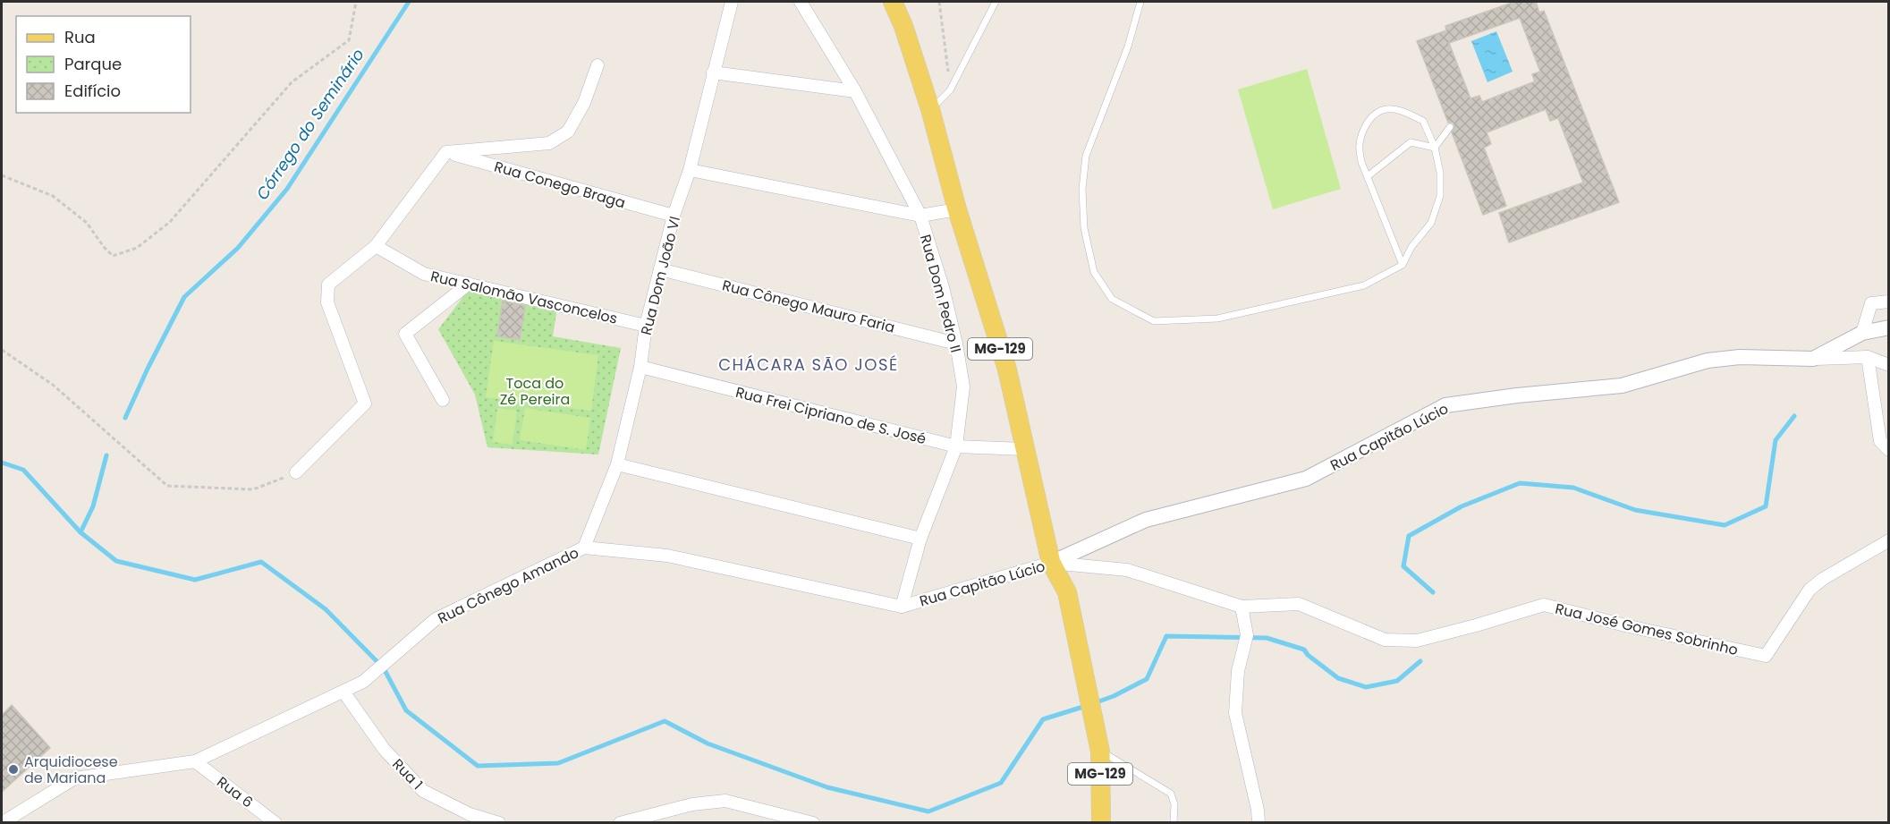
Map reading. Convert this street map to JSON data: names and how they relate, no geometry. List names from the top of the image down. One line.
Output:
{"streets":{"main road":["MG-129"],"street":["Rua Conego Braga","Rua Dom João VI","Rua Dom Pedro II","Rua Salomão Vasconcelos","Rua Cônego Mauro Faria","Rua Frei Cipriano de S. José","Rua Capitão Lúcio","Rua Cônego Amando","Rua José Gomes Sobrinho","Rua 1","Rua 6"]},"crossings":[["Rua Conego Braga","Rua Dom João VI"],["Rua Dom João VI","Rua Salomão Vasconcelos"],["Rua Dom João VI","Rua Cônego Mauro Faria"],["Rua Dom João VI","Rua Frei Cipriano de S. José"],["Rua Dom João VI","Rua Cônego Amando"],["Rua Dom Pedro II","Rua Cônego Mauro Faria"],["Rua Dom Pedro II","Rua Frei Cipriano de S. José"],["Rua Dom Pedro II","Rua Capitão Lúcio"],["Rua Dom Pedro II","Rua Cônego Amando"],["MG-129","Rua Frei Cipriano de S. José"],["MG-129","Rua Capitão Lúcio"],["MG-129","Rua José Gomes Sobrinho"],["Rua Capitão Lúcio","Rua Cônego Amando"],["Rua Capitão Lúcio","Rua José Gomes Sobrinho"],["Rua Cônego Amando","Rua 1"],["Rua Cônego Amando","Rua 6"]],"districts":["CHÁCARA SÃO JOSÉ"],"water":["Córrego do Seminário"],"parks":["Toca do Zé Pereira"],"places":["Arquidiocese de Mariana"],"legend":["Rua","Parque","Edifício"]}
